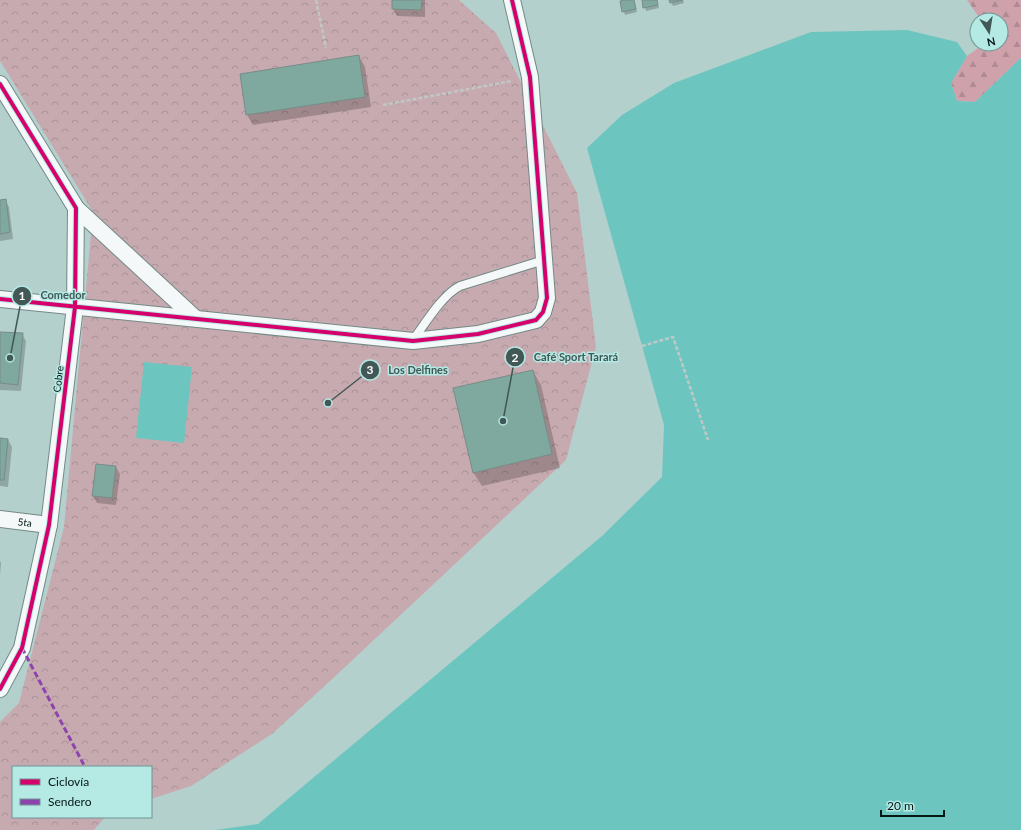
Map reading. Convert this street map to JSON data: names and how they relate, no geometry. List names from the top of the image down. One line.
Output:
{"streets":{"street":["Cobre","5ta"]},"crossings":[["Cobre","5ta"]],"places":["Comedor","Los Delfines","Café Sport Tarará"],"legend":["Ciclovía","Sendero"],"scale_bar":"20 m","north":"bottom"}
